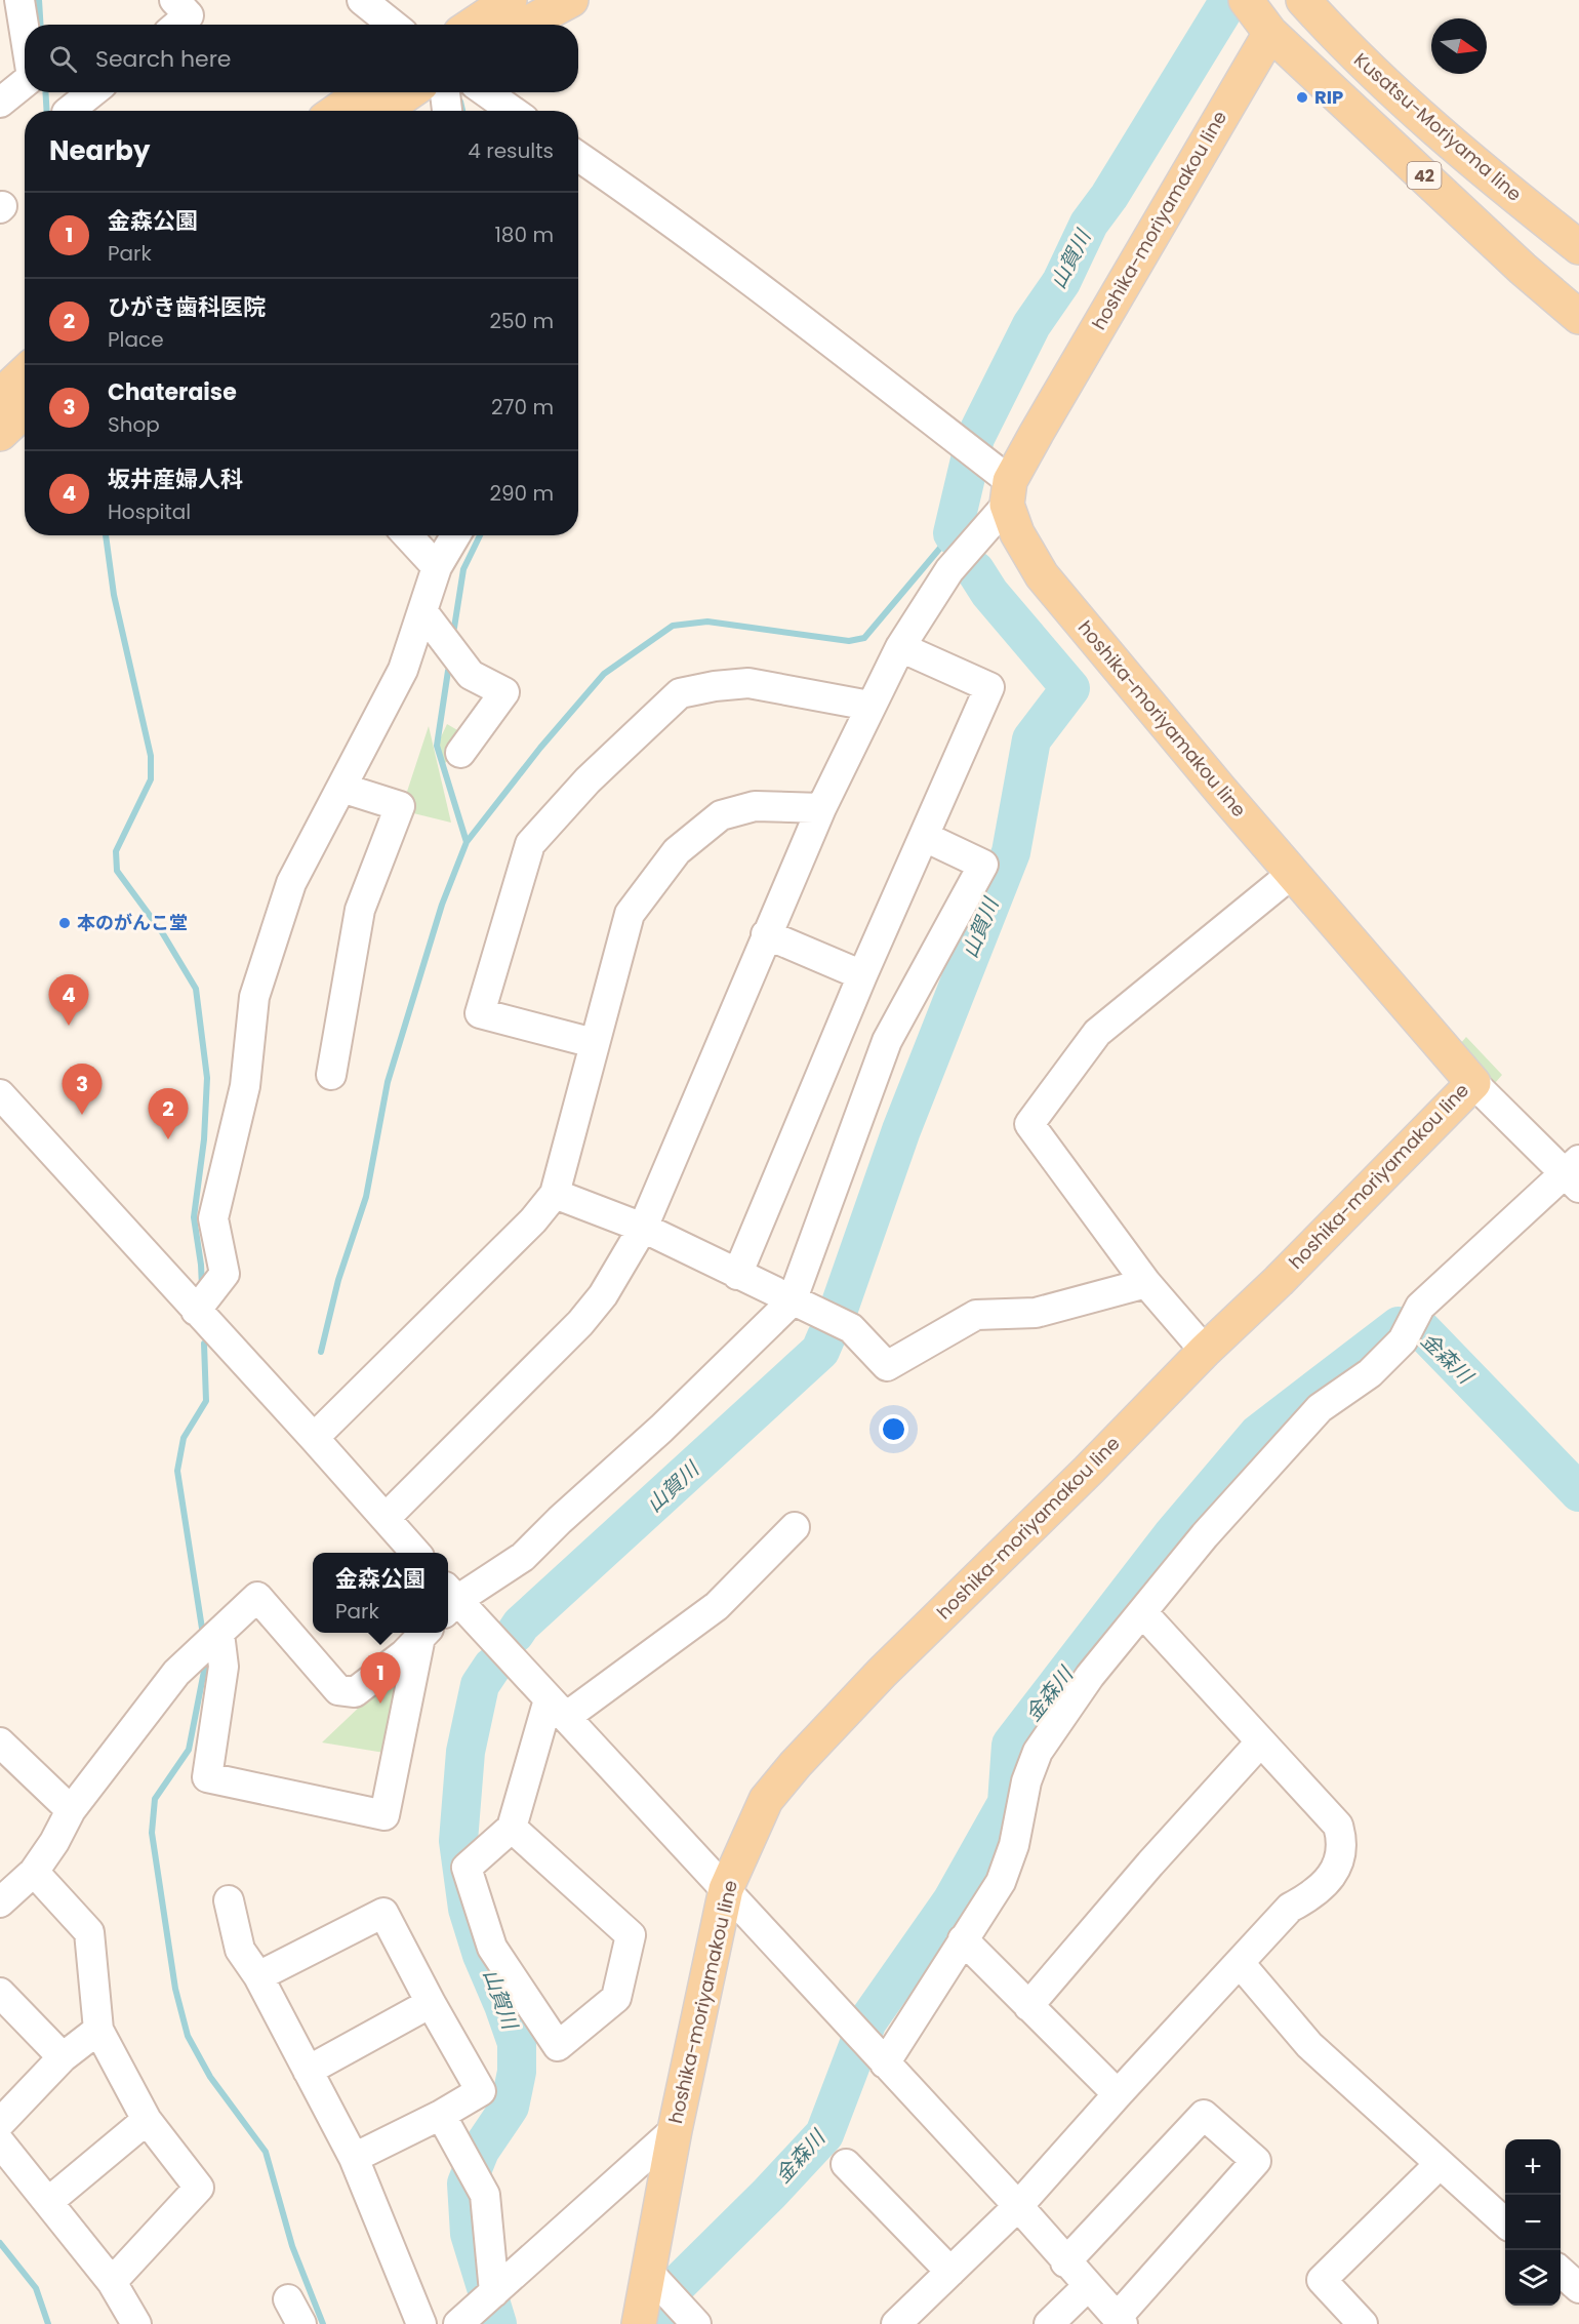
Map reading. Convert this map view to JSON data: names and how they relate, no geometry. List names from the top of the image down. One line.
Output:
{"streets":{"main road":["Kusatsu-Moriyama line","42","hoshika-moriyamakou line"]},"crossings":[["42","hoshika-moriyamakou line"]],"water":["山賀川","金森川"],"places":["RIP","本のがんこ堂"],"north":"right","page":{"search":"Search here","heading":["Nearby","4 results"],"list":[{"mark":"1","name":"金森公園","note":"Park","value":"180 m"},{"mark":"2","name":"ひがき歯科医院","note":"Place","value":"250 m"},{"mark":"3","name":"Chateraise","note":"Shop","value":"270 m"},{"mark":"4","name":"坂井産婦人科","note":"Hospital","value":"290 m"}],"pins":["4","3","2","1"],"popup":["金森公園","Park"],"map_buttons":["+","−"]}}
